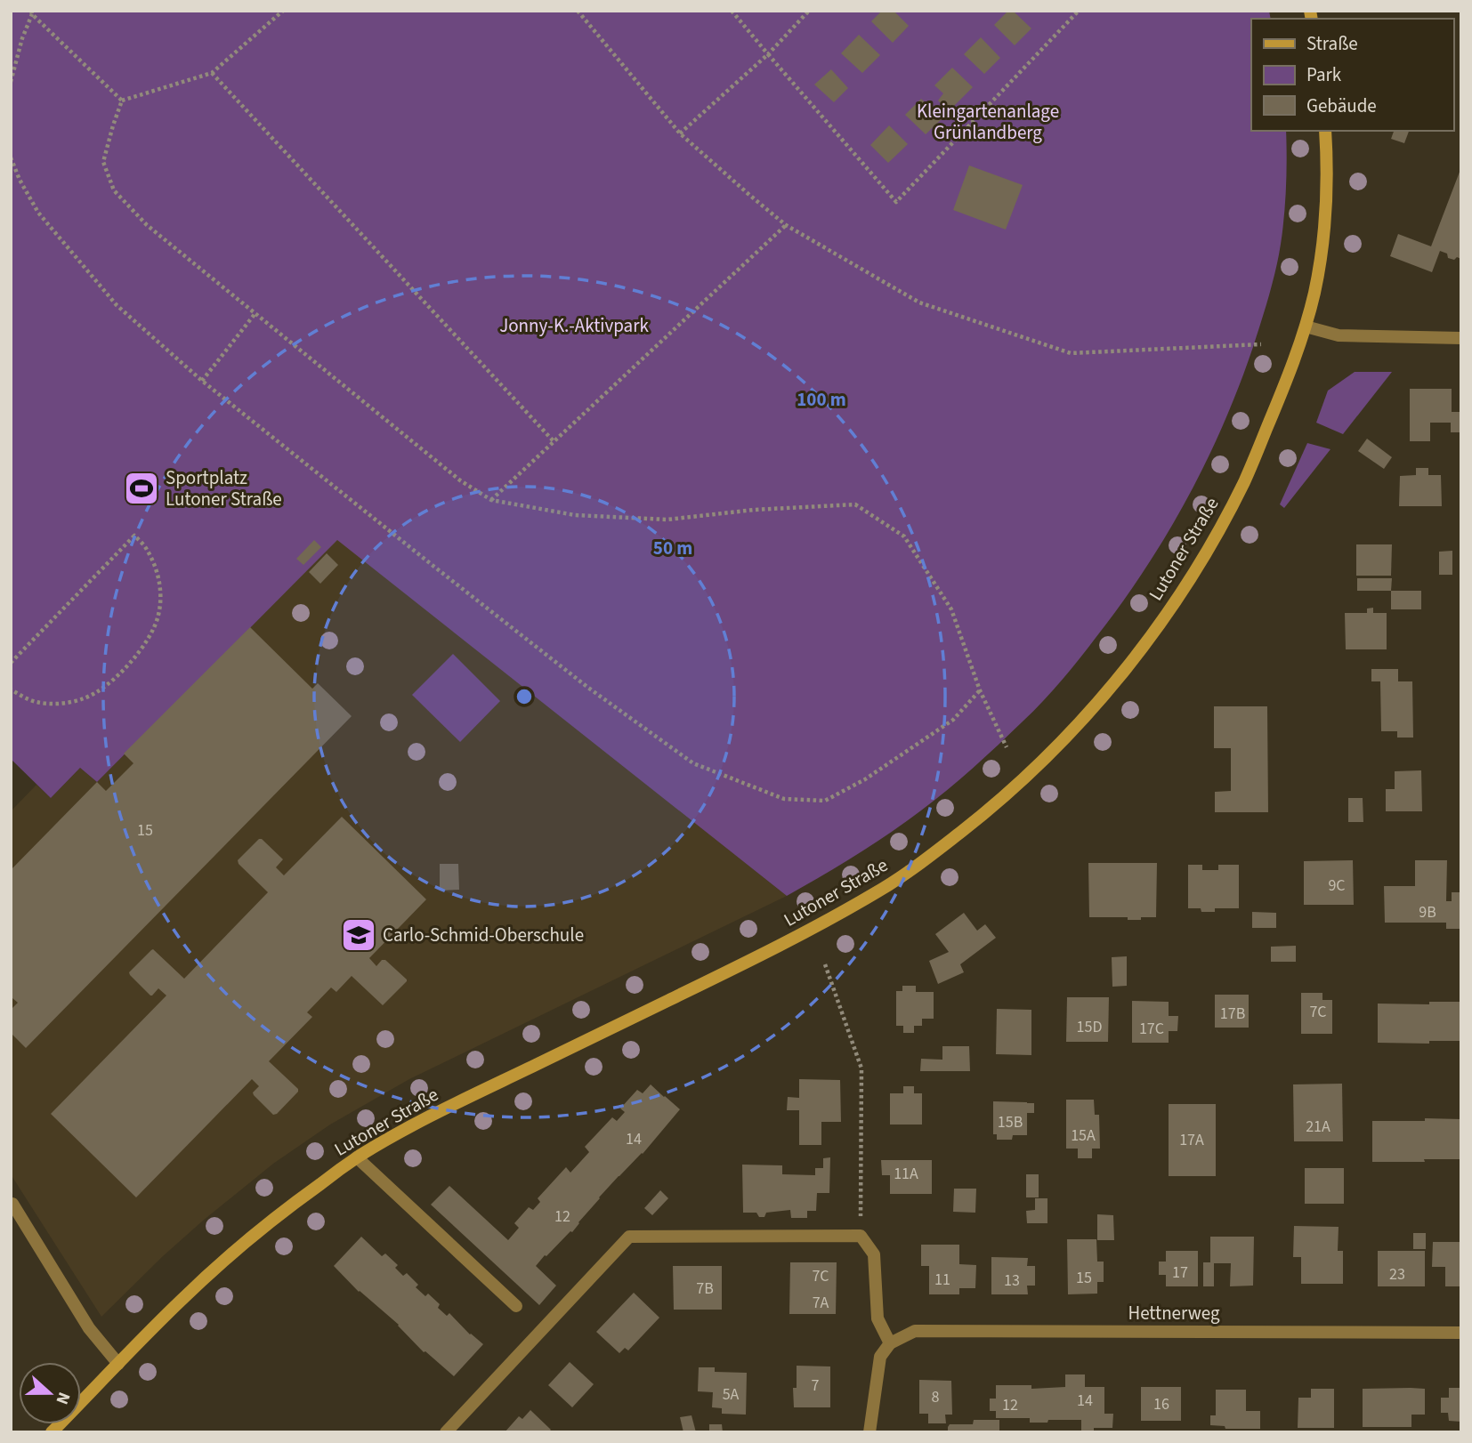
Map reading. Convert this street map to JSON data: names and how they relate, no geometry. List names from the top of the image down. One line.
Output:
{"streets":{"street":["Lutoner Straße","Hettnerweg"]},"parks":["Kleingartenanlage Grünlandberg","Jonny-K.-Aktivpark"],"places":{"sports":["Sportplatz Lutoner Straße"],"school or university":["Carlo-Schmid-Oberschule"]},"house_numbers":["15","9C","9B","7C","17B","15D","17C","15B","21A","15A","14","17A","11A","12","17","23","7C","15","11","13","7B","7A","7","5A","8","14","16","12"],"legend":["Straße","Park","Gebäude"],"north":"right","rings":["100 m","50 m"]}
